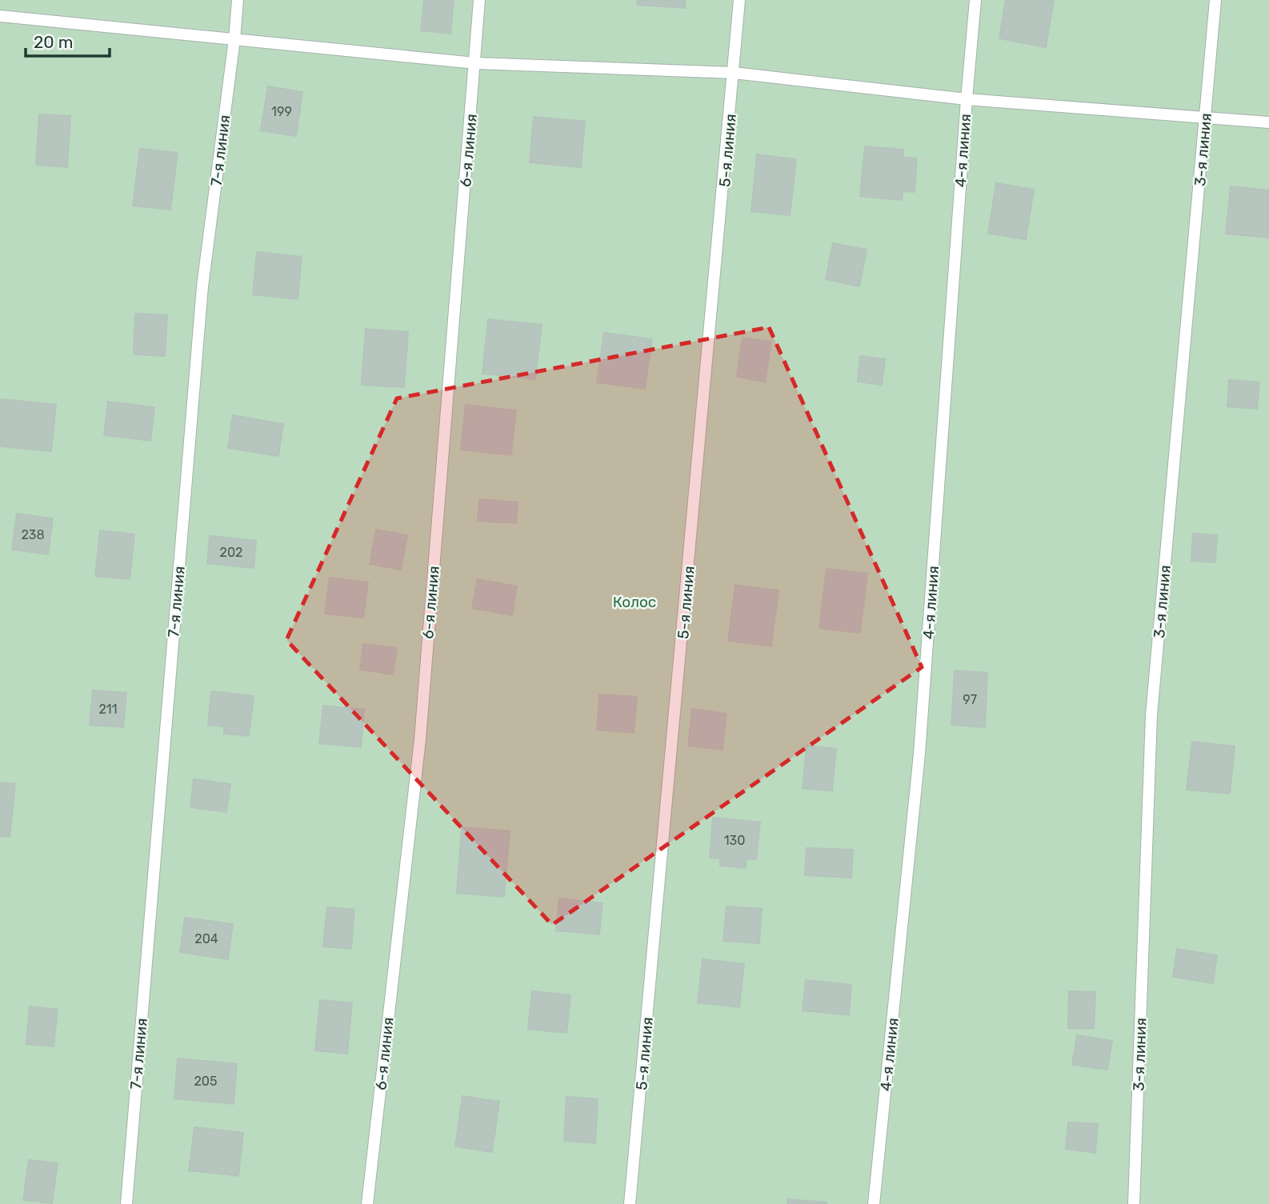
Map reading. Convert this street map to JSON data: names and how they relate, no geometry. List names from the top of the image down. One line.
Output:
{"streets":{"lane":["3-я линия","7-я линия","6-я линия","5-я линия","4-я линия"]},"parks":["Колос"],"house_numbers":["199","238","202","97","211","130","204","205"],"scale_bar":"20 m"}
